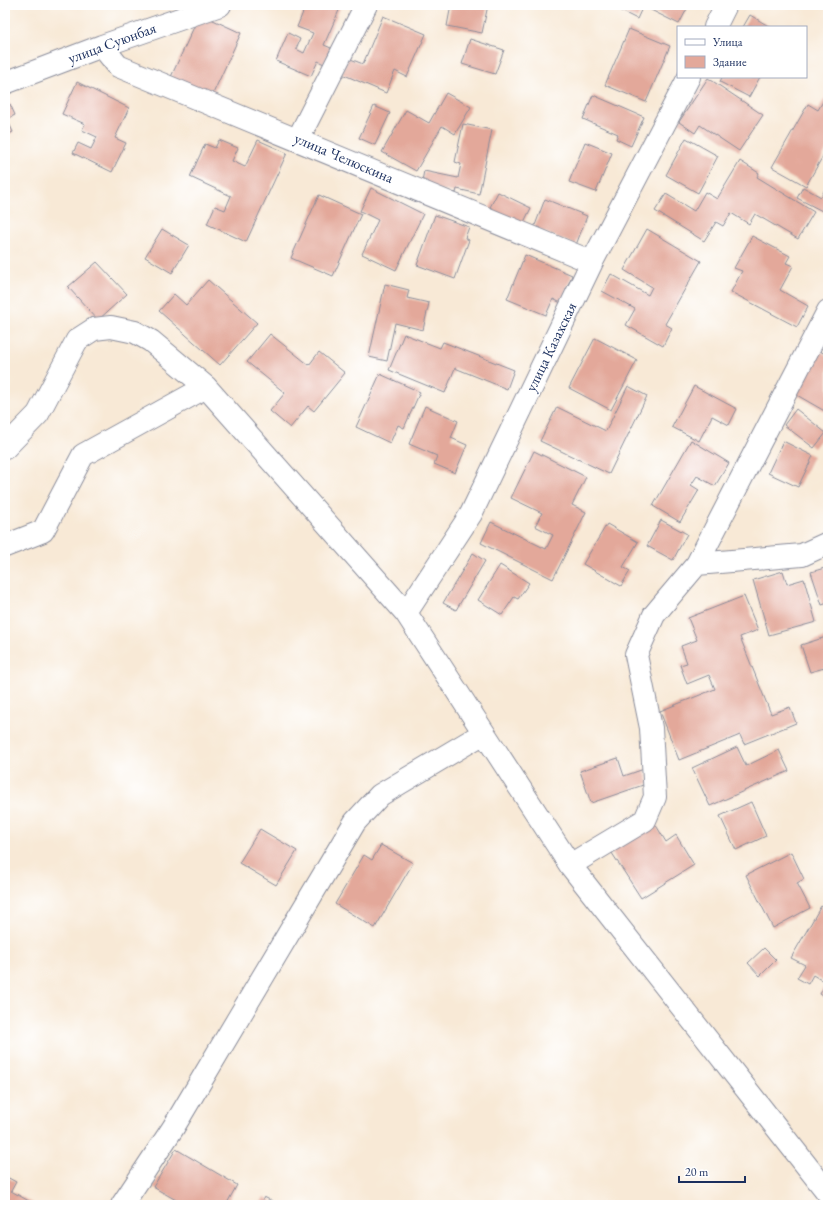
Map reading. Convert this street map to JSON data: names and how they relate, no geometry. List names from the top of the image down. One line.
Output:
{"streets":{"street":["улица Суюнбая","улица Челюскина","улица Казахская"]},"crossings":[["улица Суюнбая","улица Челюскина"],["улица Челюскина","улица Казахская"]],"legend":["Улица","Здание"],"scale_bar":"20 m"}
